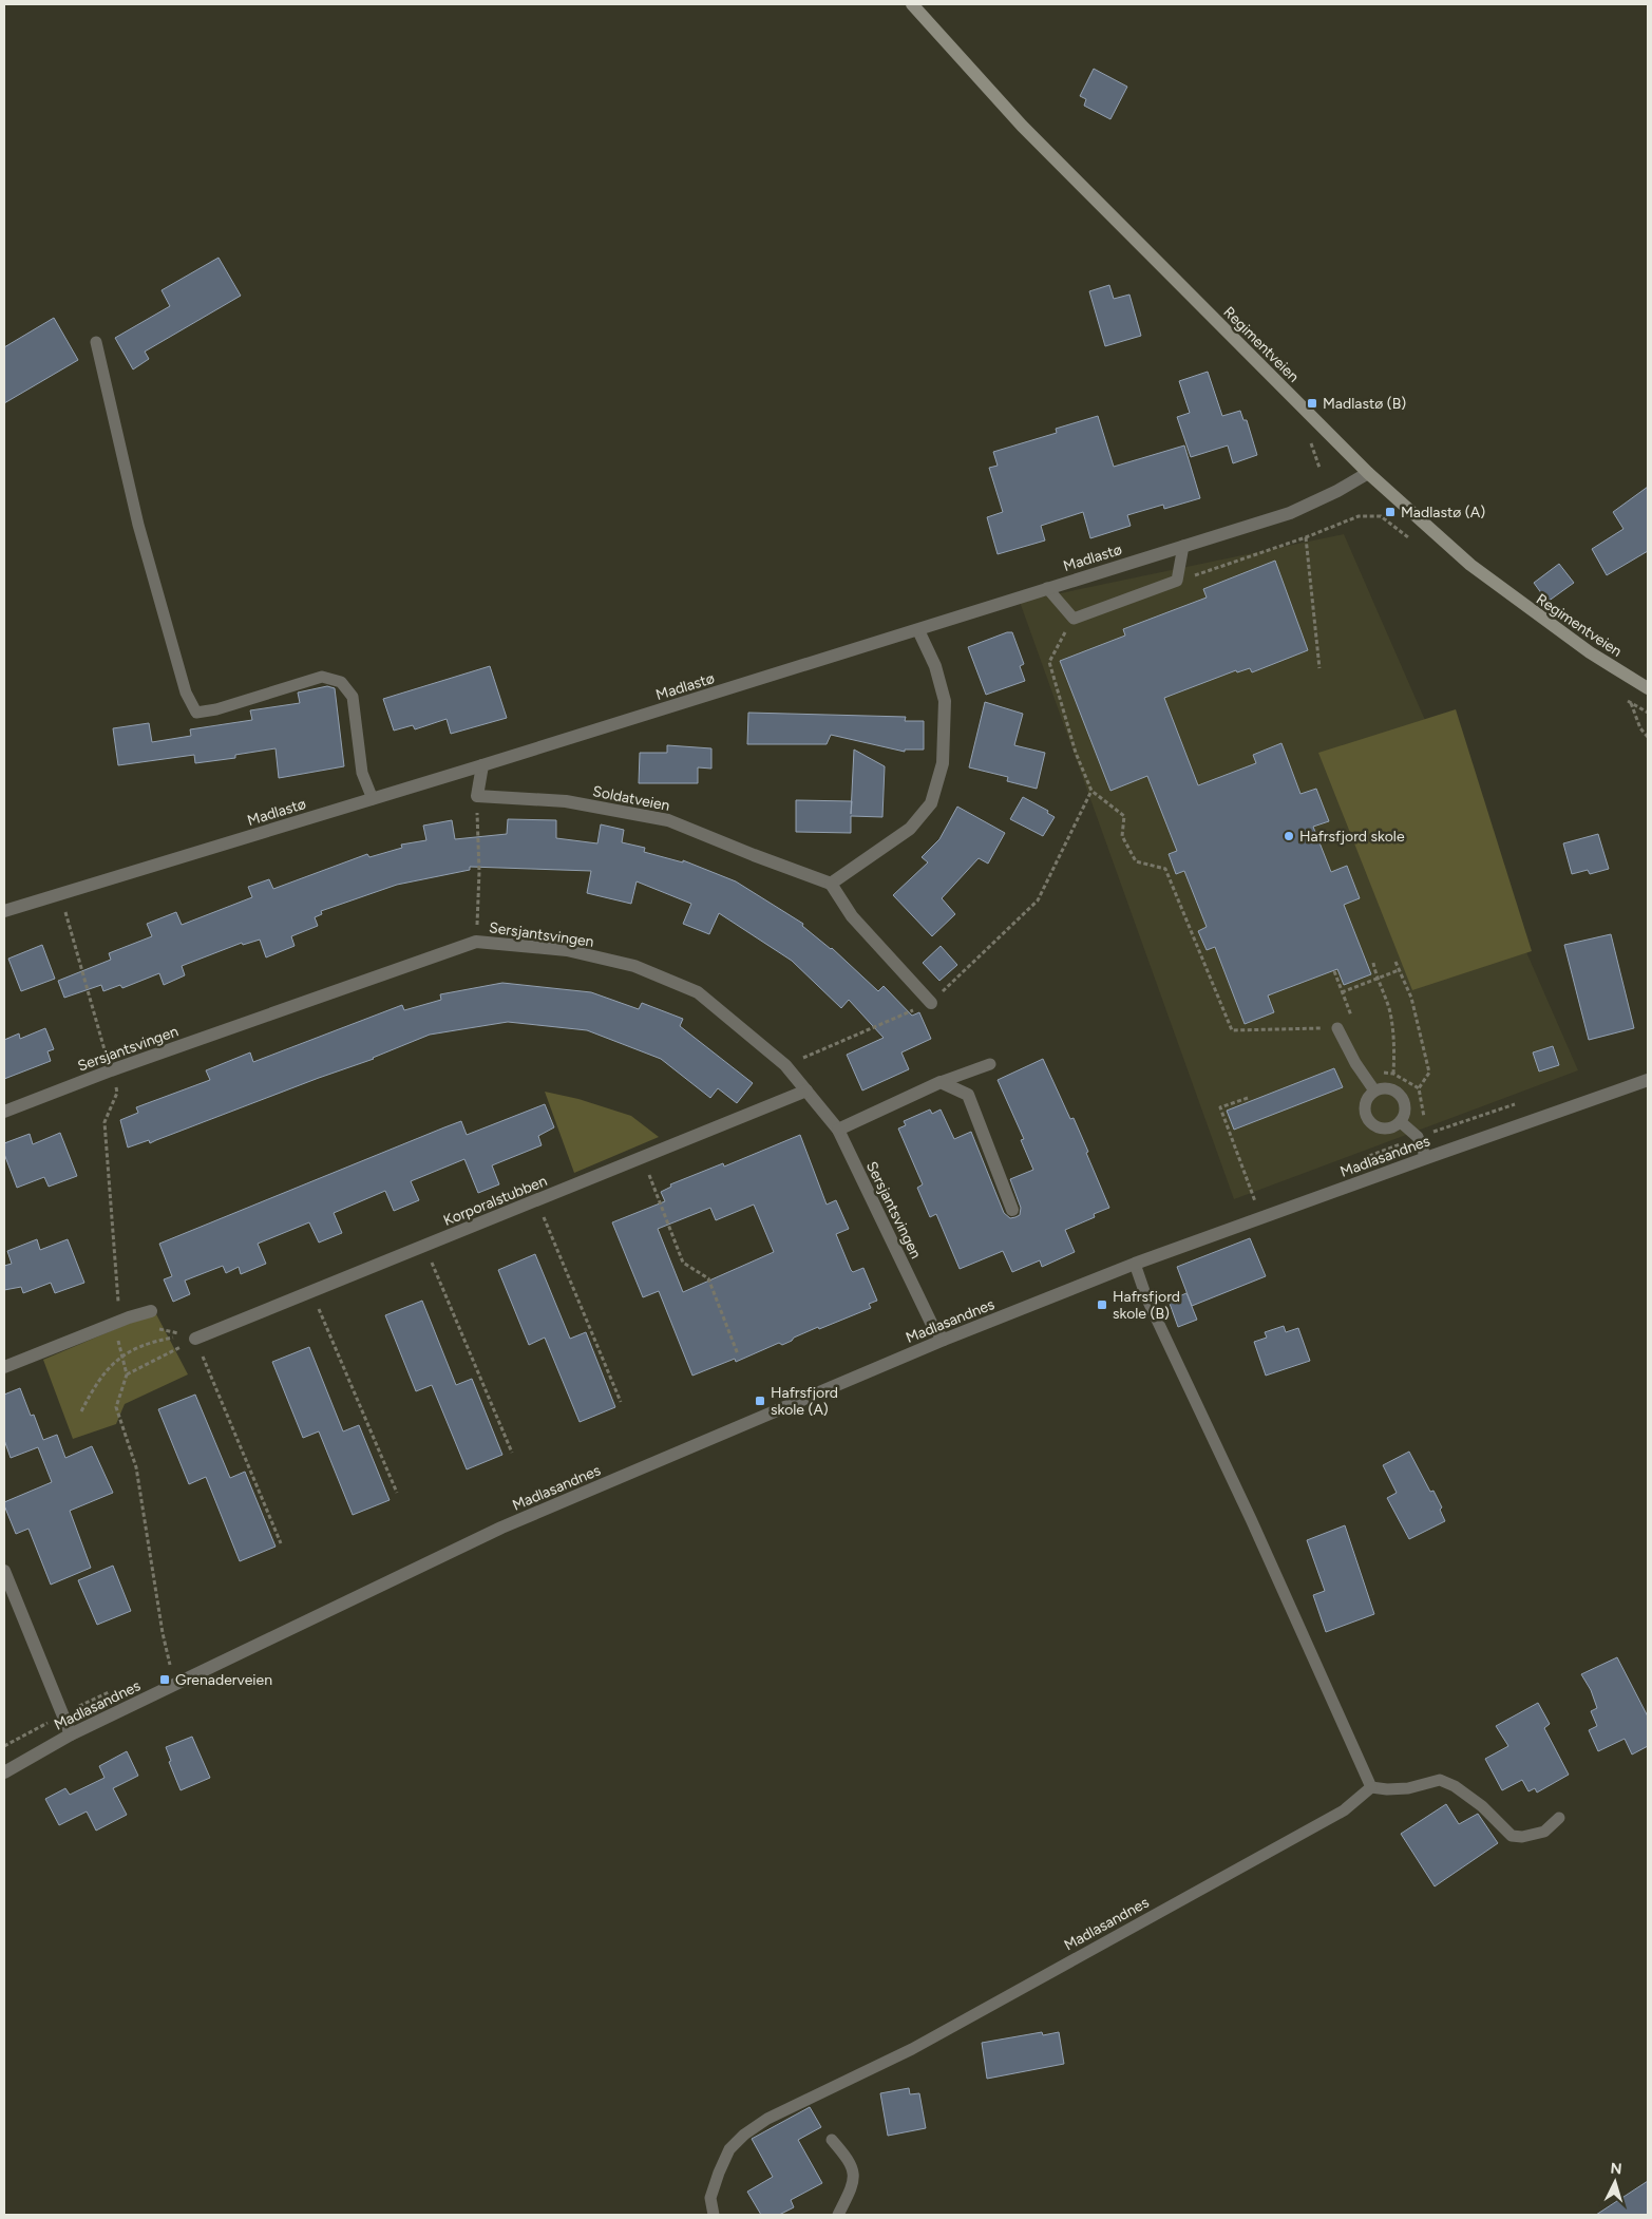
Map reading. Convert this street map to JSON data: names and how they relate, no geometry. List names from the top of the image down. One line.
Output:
{"streets":{"main road":["Regimentveien"],"street":["Madlastø","Soldatveien","Sersjantsvingen","Madlasandnes","Korporalstubben"]},"crossings":[["Regimentveien","Madlastø"],["Sersjantsvingen","Madlasandnes"],["Sersjantsvingen","Korporalstubben"]],"places":{"transit":["Madlastø (B)","Madlastø (A)","Hafrsfjord skole (B)","Hafrsfjord skole (A)","Grenaderveien"],"other":["Hafrsfjord skole"]},"north":"top"}
